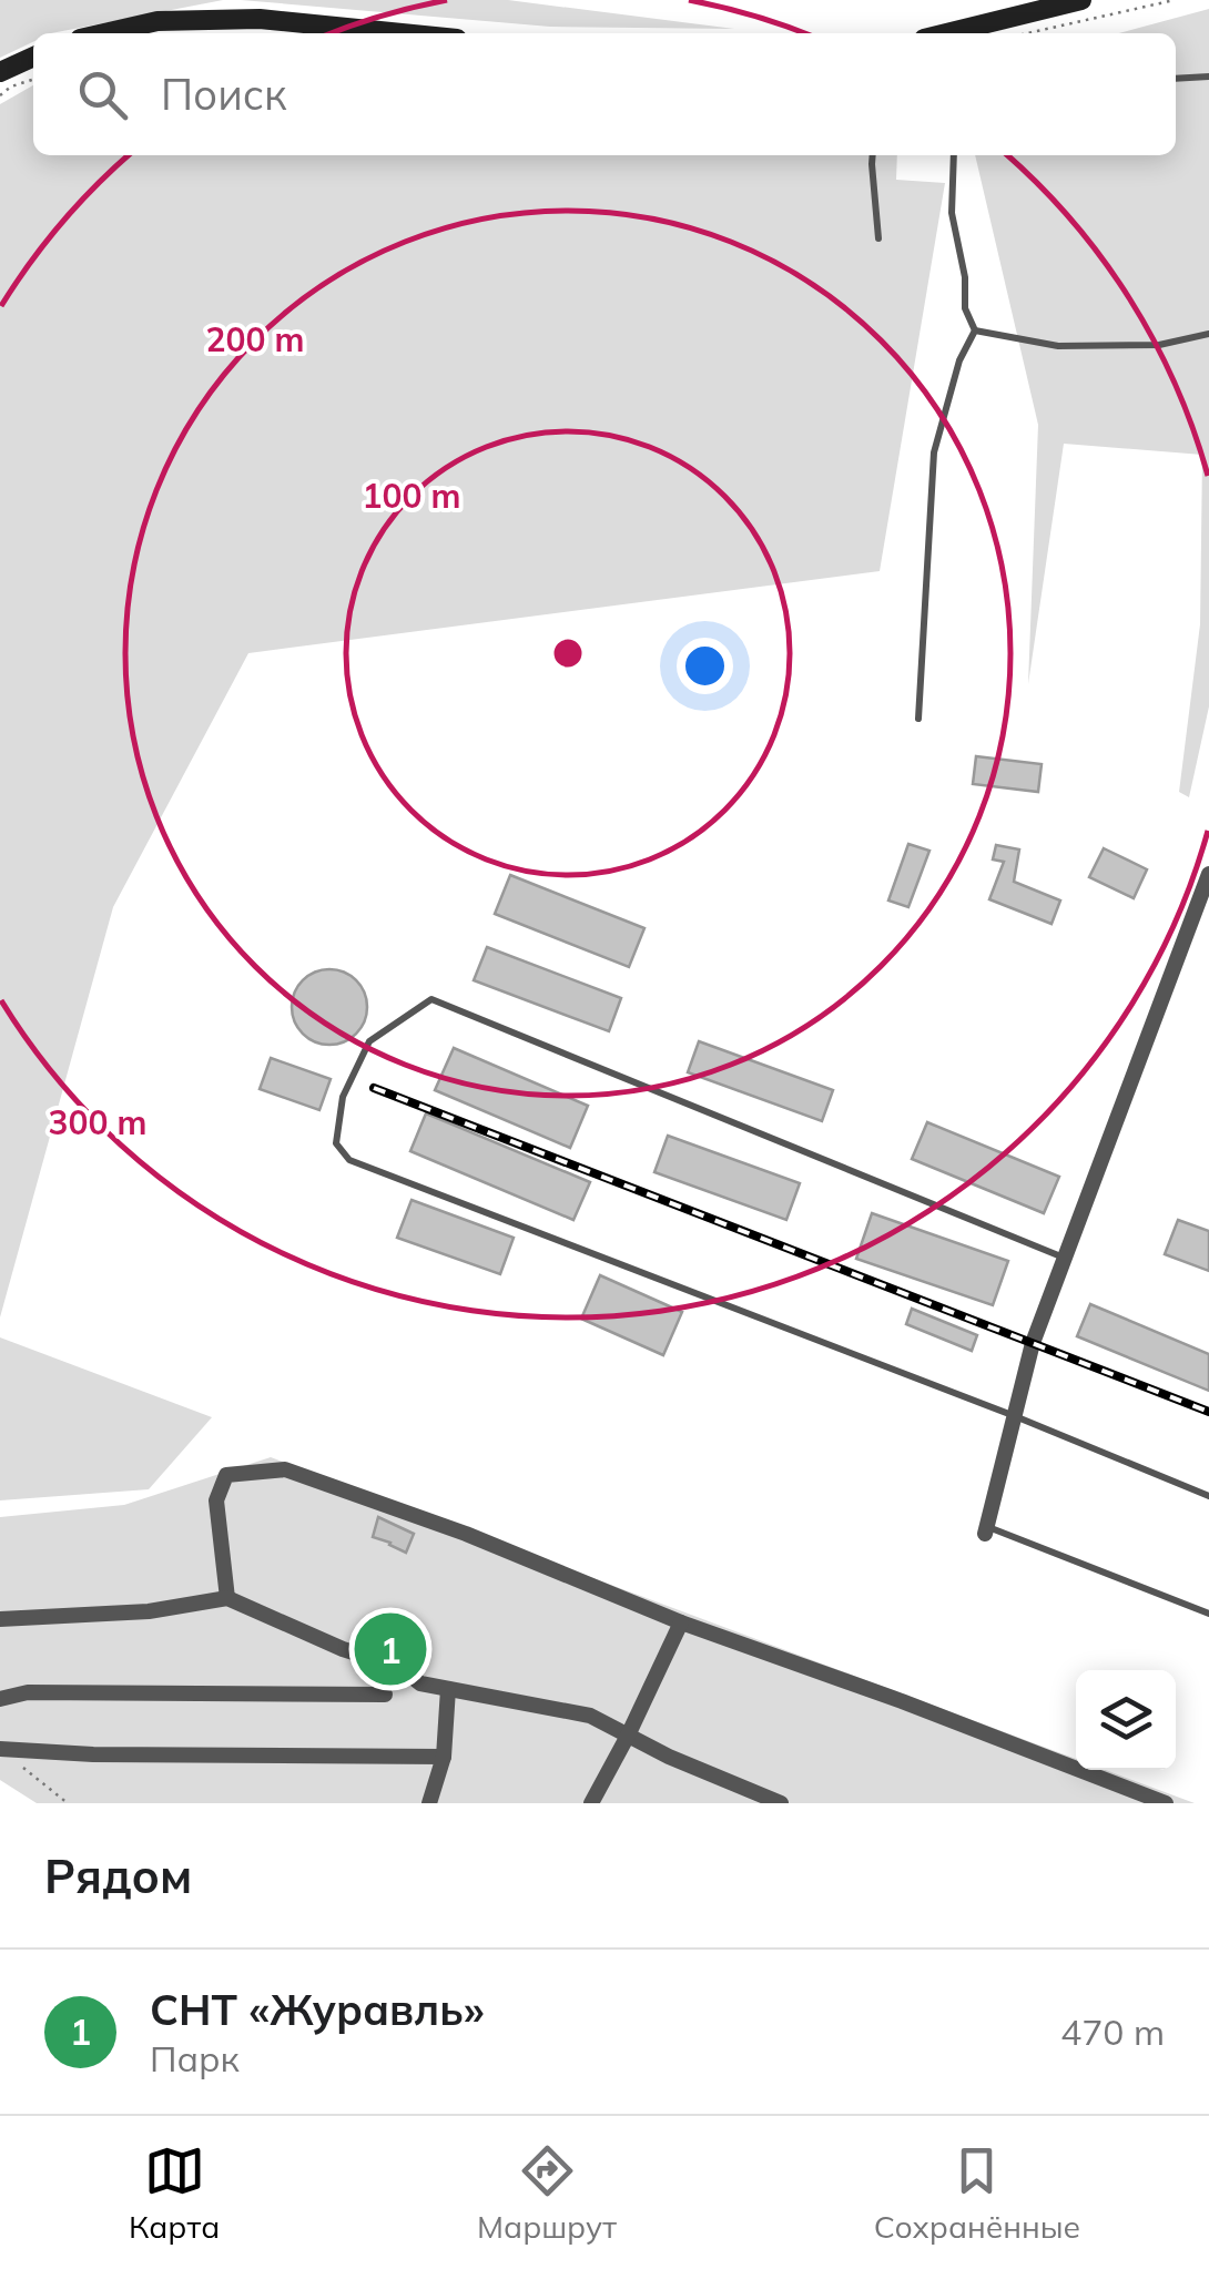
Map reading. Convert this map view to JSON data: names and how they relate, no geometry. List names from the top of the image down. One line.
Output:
{"page":{"search":"Поиск","pins":"1","heading":"Рядом","list":[{"mark":"1","name":"СНТ «Журавль»","note":"Парк","value":"470 m"}],"nav":["Карта","Маршрут","Сохранённые"]},"rings":["200 m","100 m","300 m"]}
